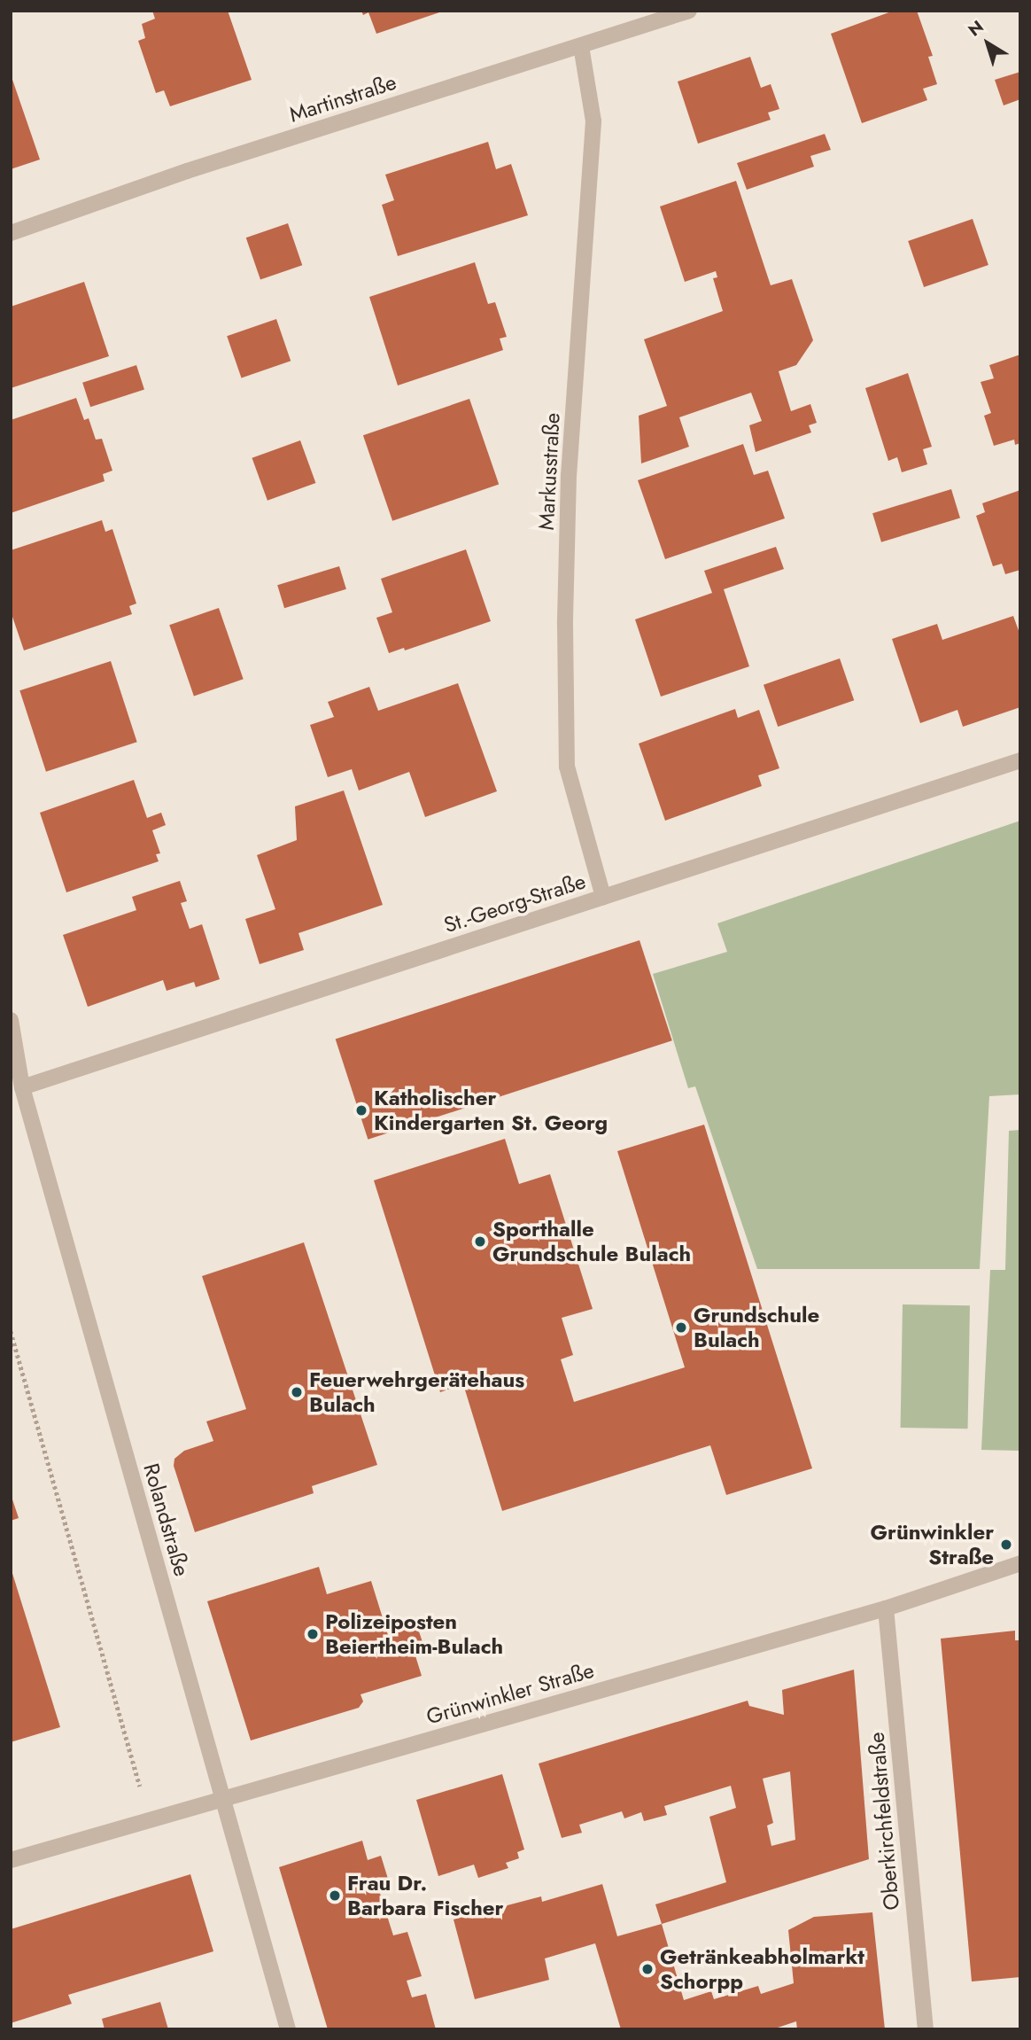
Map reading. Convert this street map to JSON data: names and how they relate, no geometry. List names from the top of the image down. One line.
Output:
{"streets":{"street":["Martinstraße","Markusstraße","St.-Georg-Straße","Rolandstraße","Grünwinkler Straße","Oberkirchfeldstraße"]},"crossings":[["Martinstraße","Markusstraße"],["Markusstraße","St.-Georg-Straße"],["St.-Georg-Straße","Rolandstraße"],["Rolandstraße","Grünwinkler Straße"],["Grünwinkler Straße","Oberkirchfeldstraße"]],"places":["Katholischer Kindergarten St. Georg","Sporthalle Grundschule Bulach","Grundschule Bulach","Feuerwehrgerätehaus Bulach","Grünwinkler Straße","Polizeiposten Beiertheim-Bulach","Frau Dr. Barbara Fischer","Getränkeabholmarkt Schorpp"],"north":"top left"}
